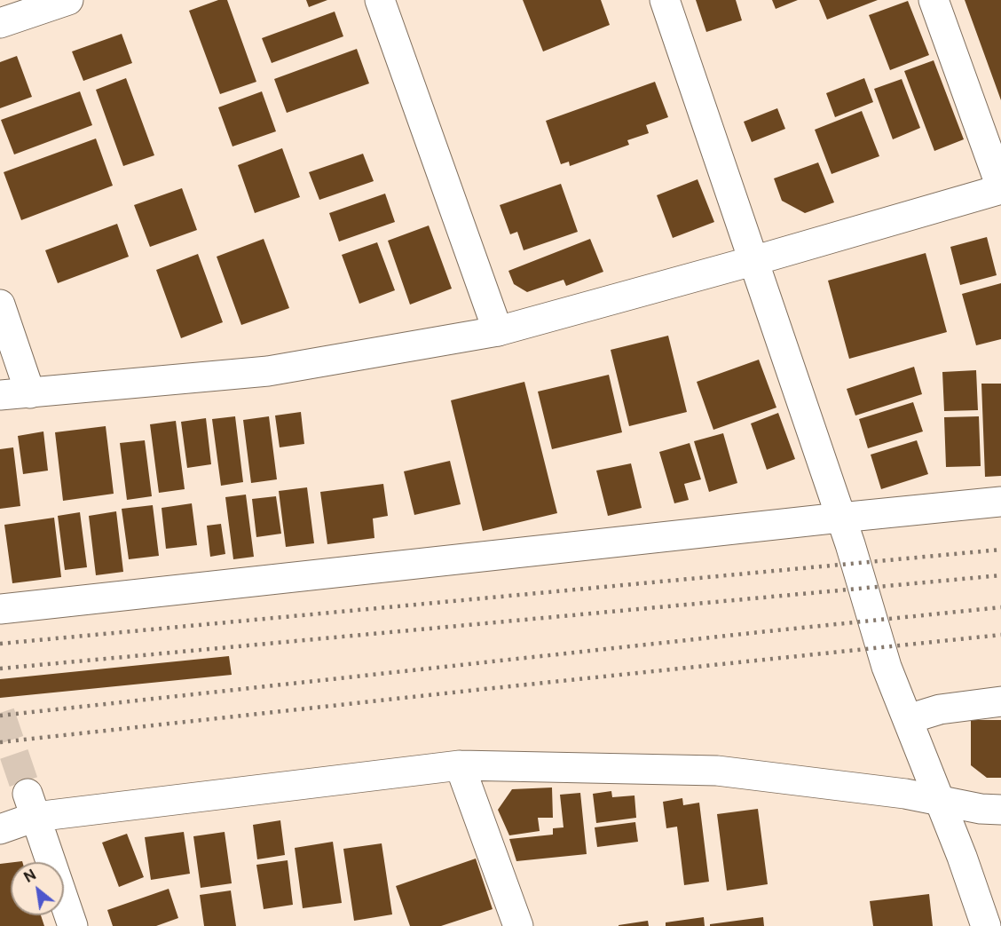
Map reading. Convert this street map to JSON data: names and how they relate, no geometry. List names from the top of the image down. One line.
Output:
{"north":"top left"}
